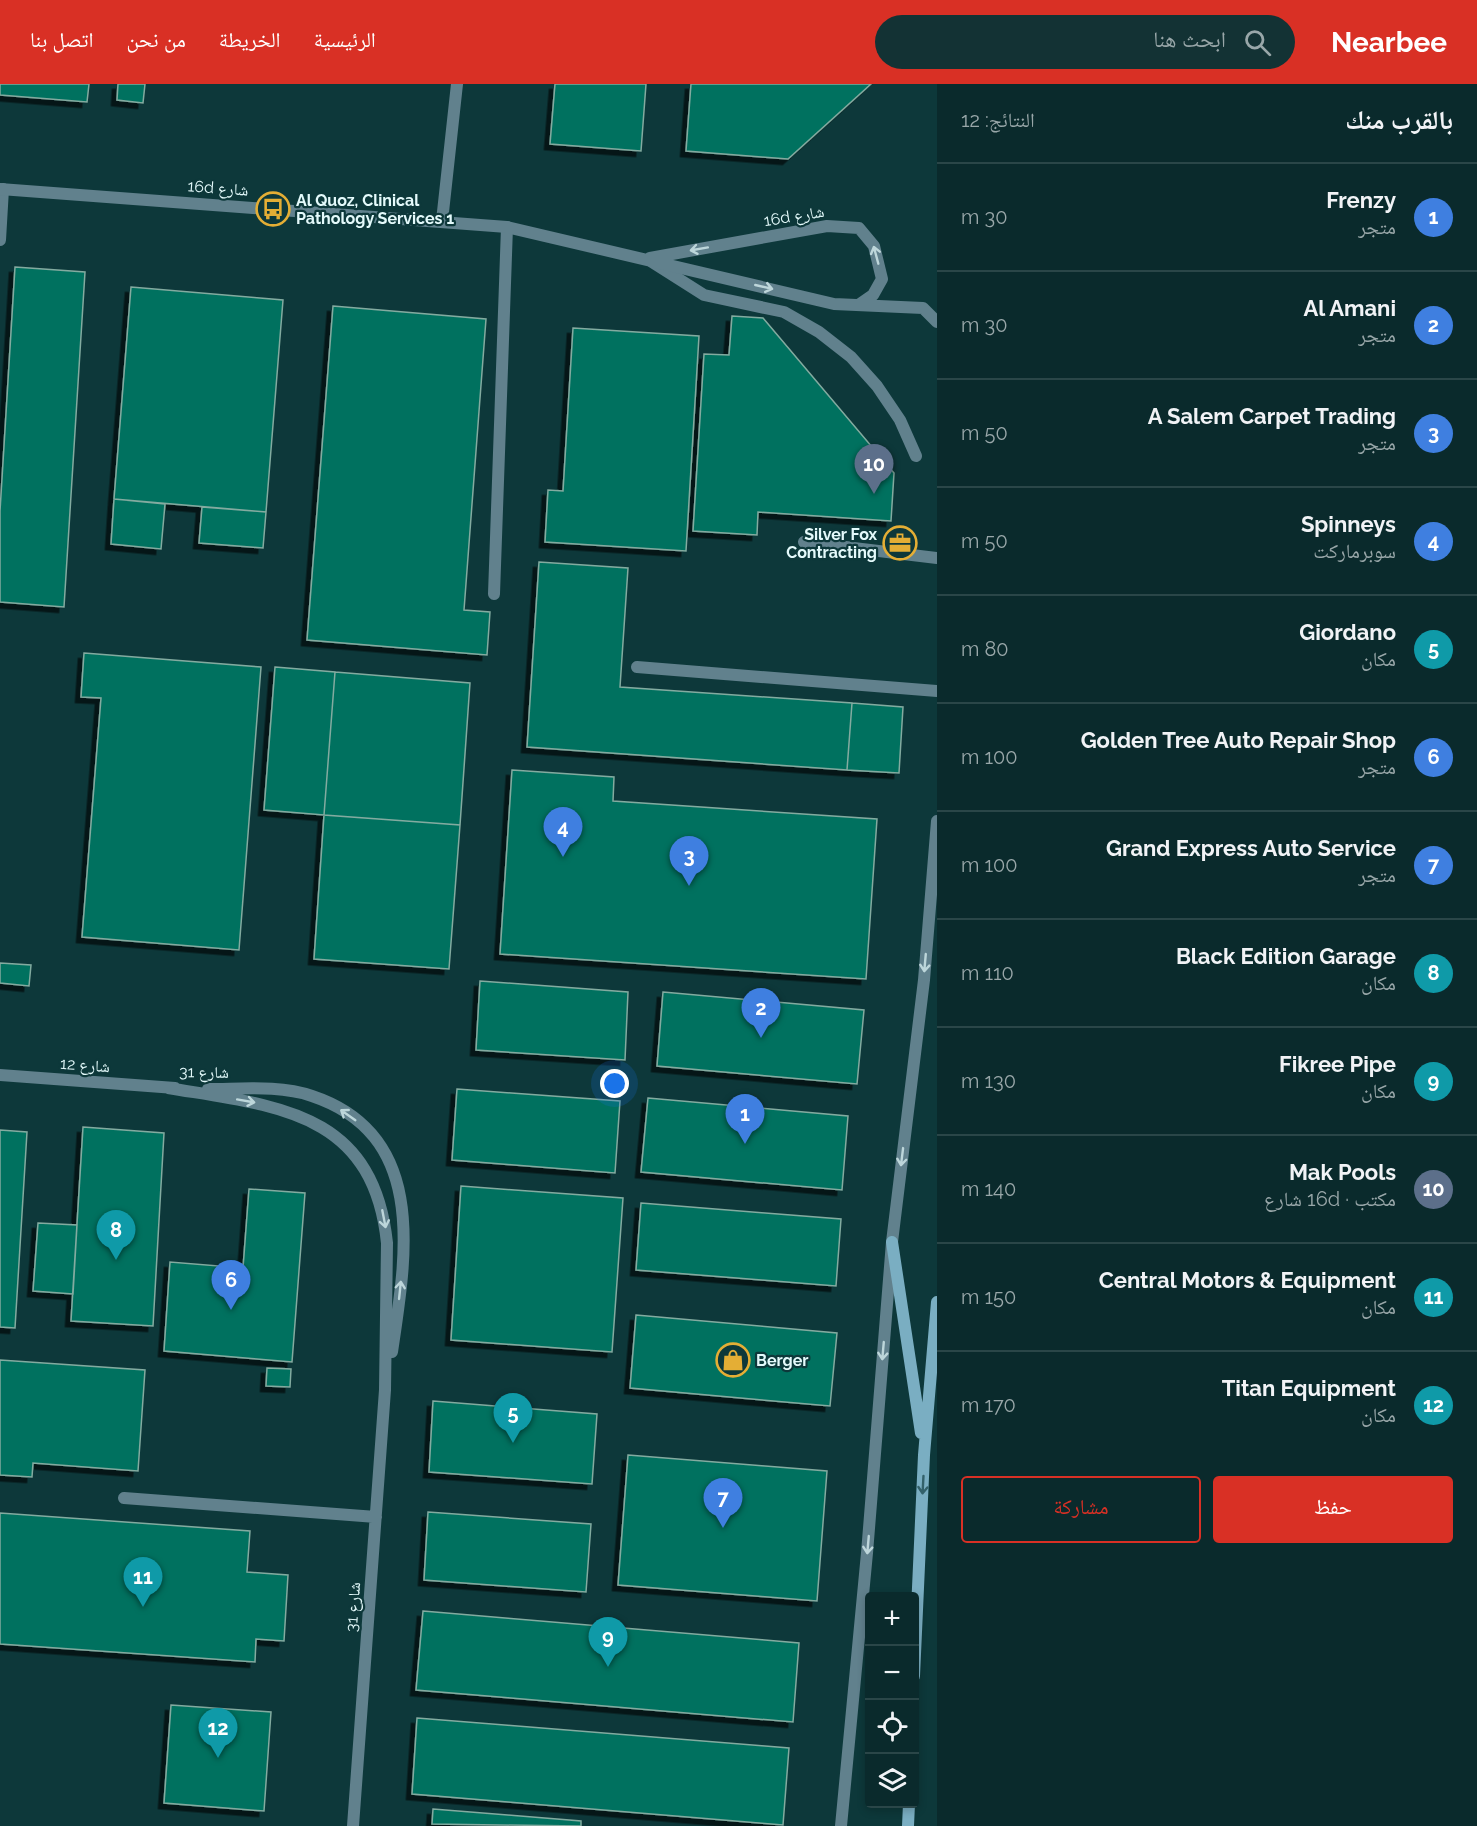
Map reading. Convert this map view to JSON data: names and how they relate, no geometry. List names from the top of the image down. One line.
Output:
{"streets":{"street":["16d شارع","شارع 12","شارع 31"]},"crossings":[["شارع 12","شارع 31"]],"places":{"bus stop":["Al Quoz, Clinical Pathology Services 1"],"office":["Silver Fox Contracting"],"shop":["Berger"]},"page":{"header":"Nearbee","search":"ابحث هنا","nav":["الرئيسية","الخريطة","من نحن","اتصل بنا"],"heading":["بالقرب منك","النتائج: 12"],"list":[{"mark":"1","name":"Frenzy","note":"متجر","value":"30 m"},{"mark":"2","name":"Al Amani","note":"متجر","value":"30 m"},{"mark":"3","name":"A Salem Carpet Trading","note":"متجر","value":"50 m"},{"mark":"4","name":"Spinneys","note":"سوبرماركت","value":"50 m"},{"mark":"5","name":"Giordano","note":"مكان","value":"80 m"},{"mark":"6","name":"Golden Tree Auto Repair Shop","note":"متجر","value":"100 m"},{"mark":"7","name":"Grand Express Auto Service","note":"متجر","value":"100 m"},{"mark":"8","name":"Black Edition Garage","note":"مكان","value":"110 m"},{"mark":"9","name":"Fikree Pipe","note":"مكان","value":"130 m"},{"mark":"10","name":"Mak Pools","note":"مكتب · 16d شارع","value":"140 m"},{"mark":"11","name":"Central Motors & Equipment","note":"مكان","value":"150 m"},{"mark":"12","name":"Titan Equipment","note":"مكان","value":"170 m"}],"pins":["10","4","3","2","1","8","6","5","7","11","9","12"],"buttons":["حفظ","مشاركة"],"map_buttons":["+","−"]}}
